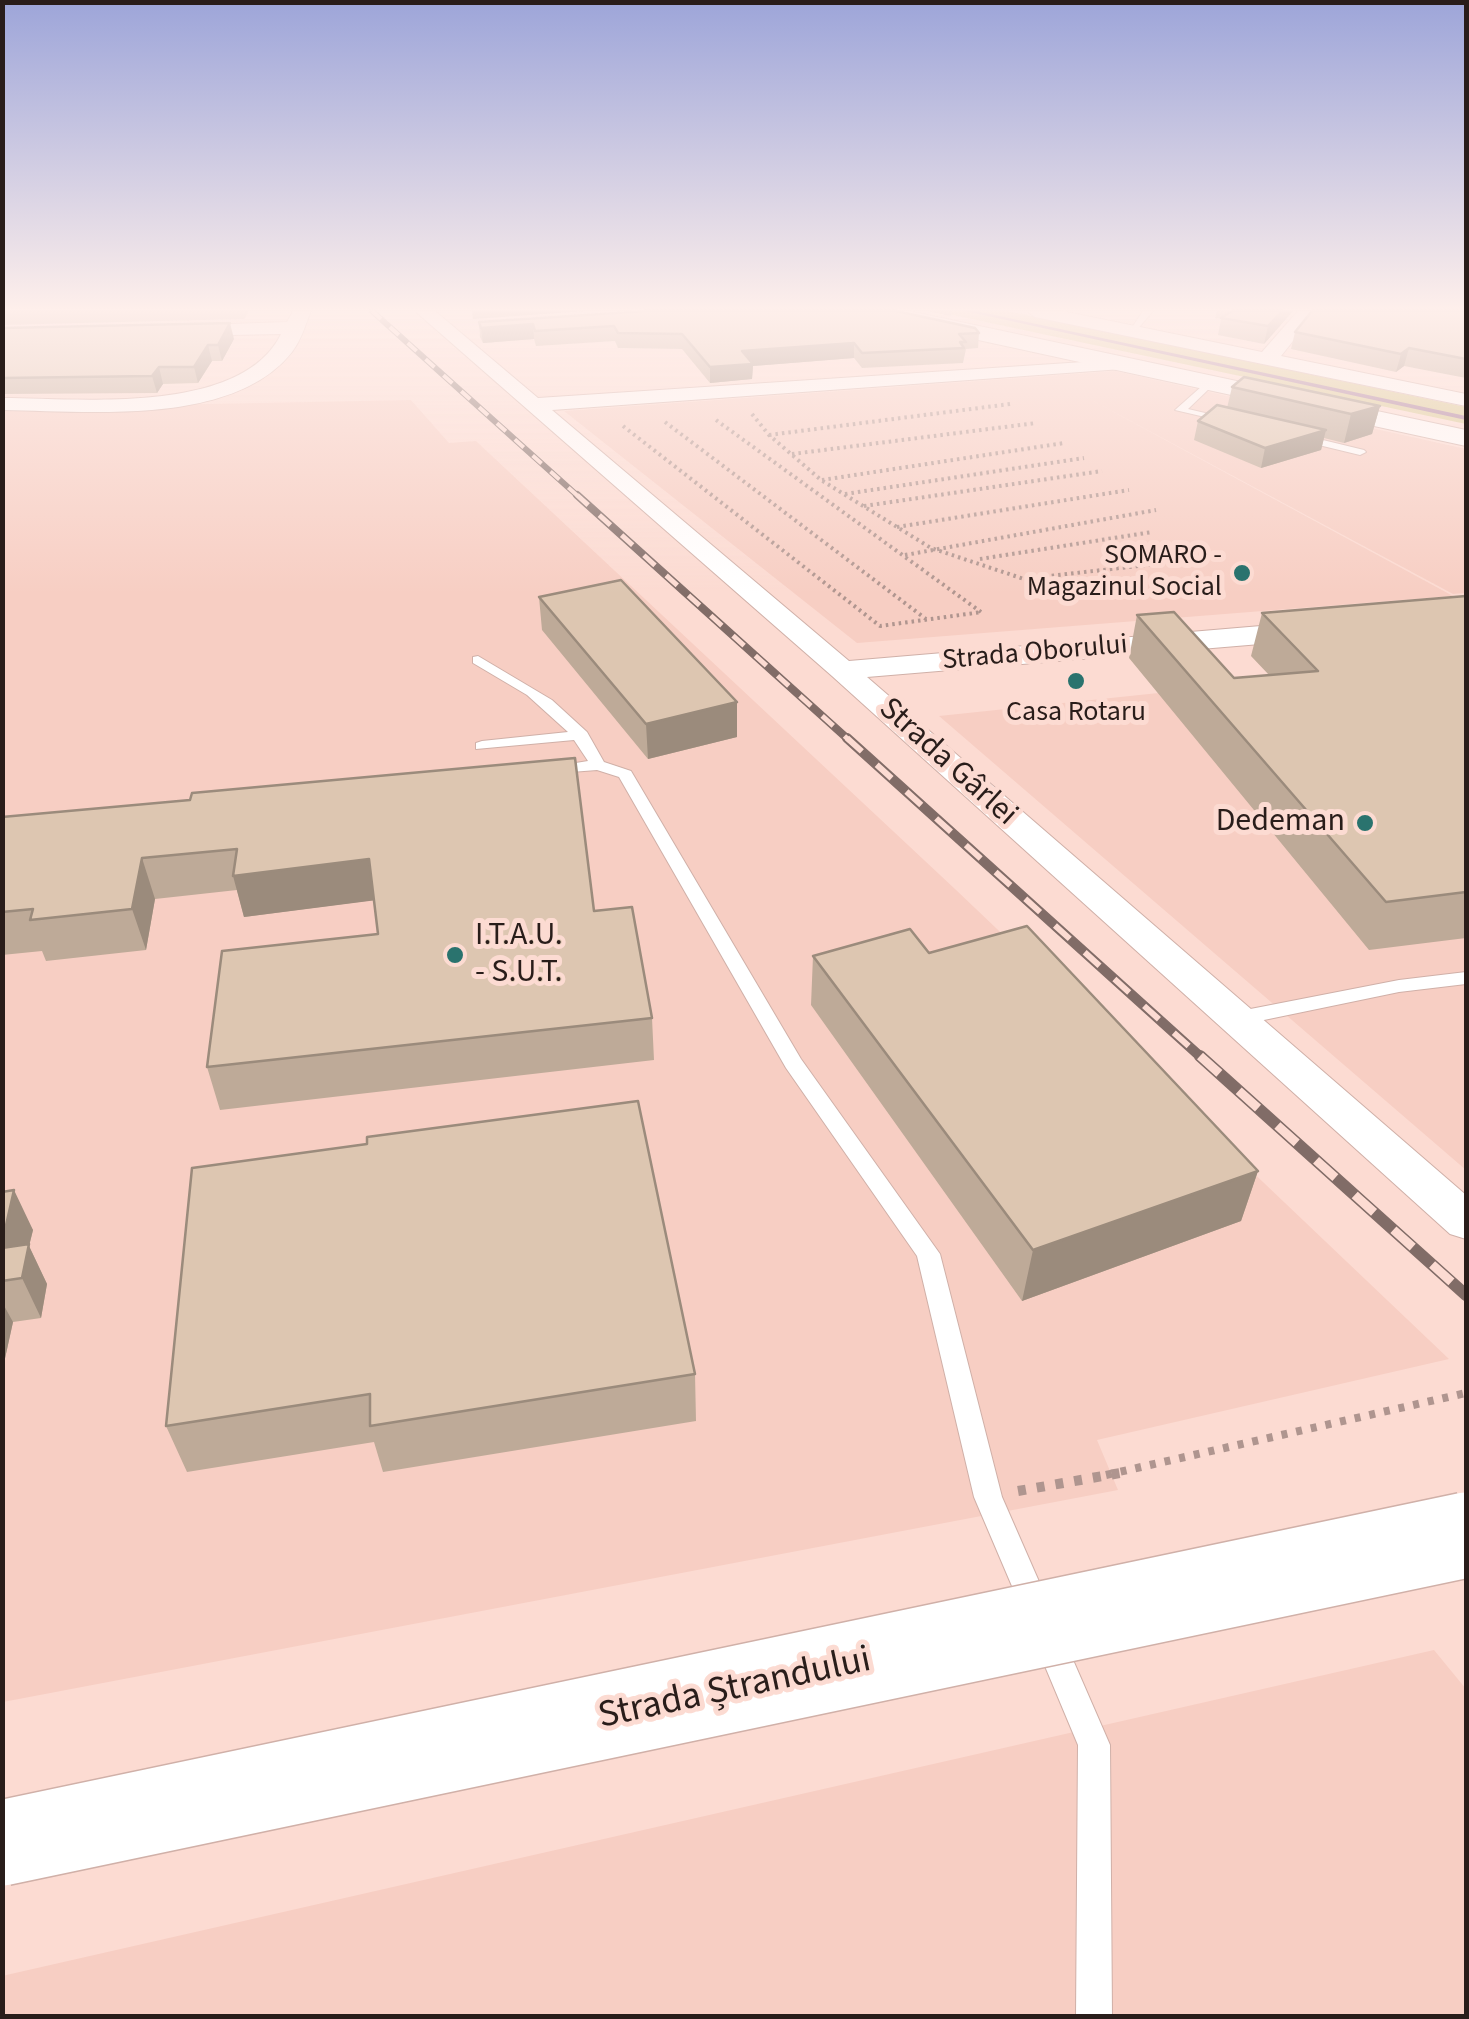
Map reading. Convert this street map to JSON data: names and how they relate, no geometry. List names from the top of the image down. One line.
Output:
{"streets":{"main road":["Strada Ștrandului"],"street":["Strada Oborului","Strada Gârlei"]},"crossings":[["Strada Oborului","Strada Gârlei"]],"places":["SOMARO - Magazinul Social","Casa Rotaru","Dedeman","I.T.A.U. - S.U.T."]}
